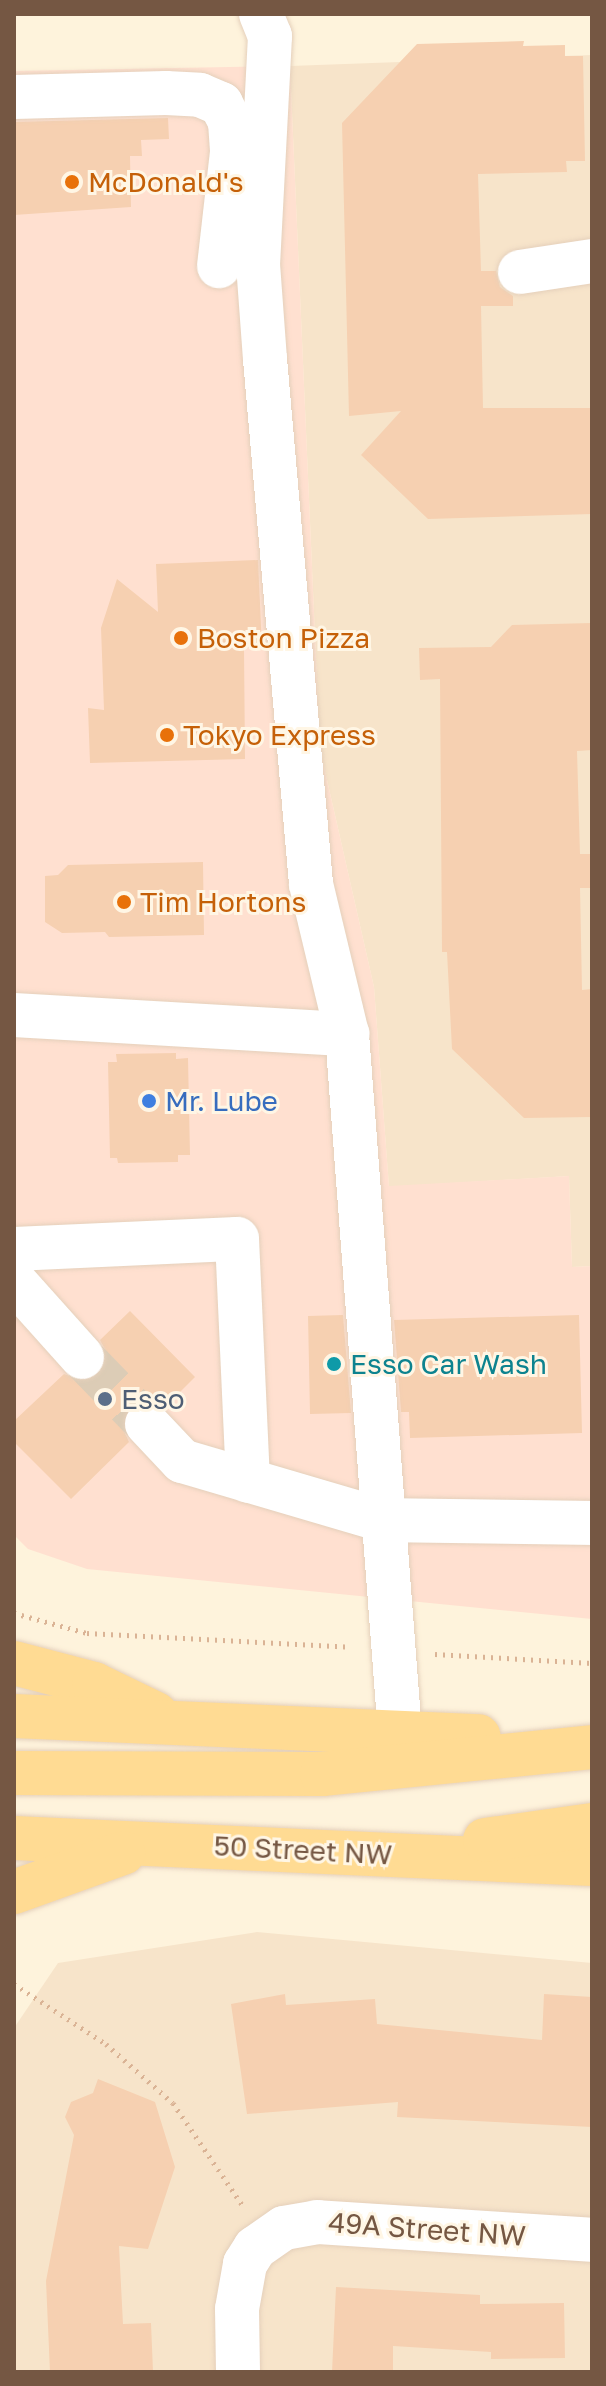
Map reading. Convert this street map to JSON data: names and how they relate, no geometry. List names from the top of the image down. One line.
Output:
{"streets":{"main road":["50 Street NW"],"street":["49A Street NW"]},"places":["McDonald's","Boston Pizza","Tokyo Express","Tim Hortons","Mr. Lube","Esso Car Wash","Esso"]}
